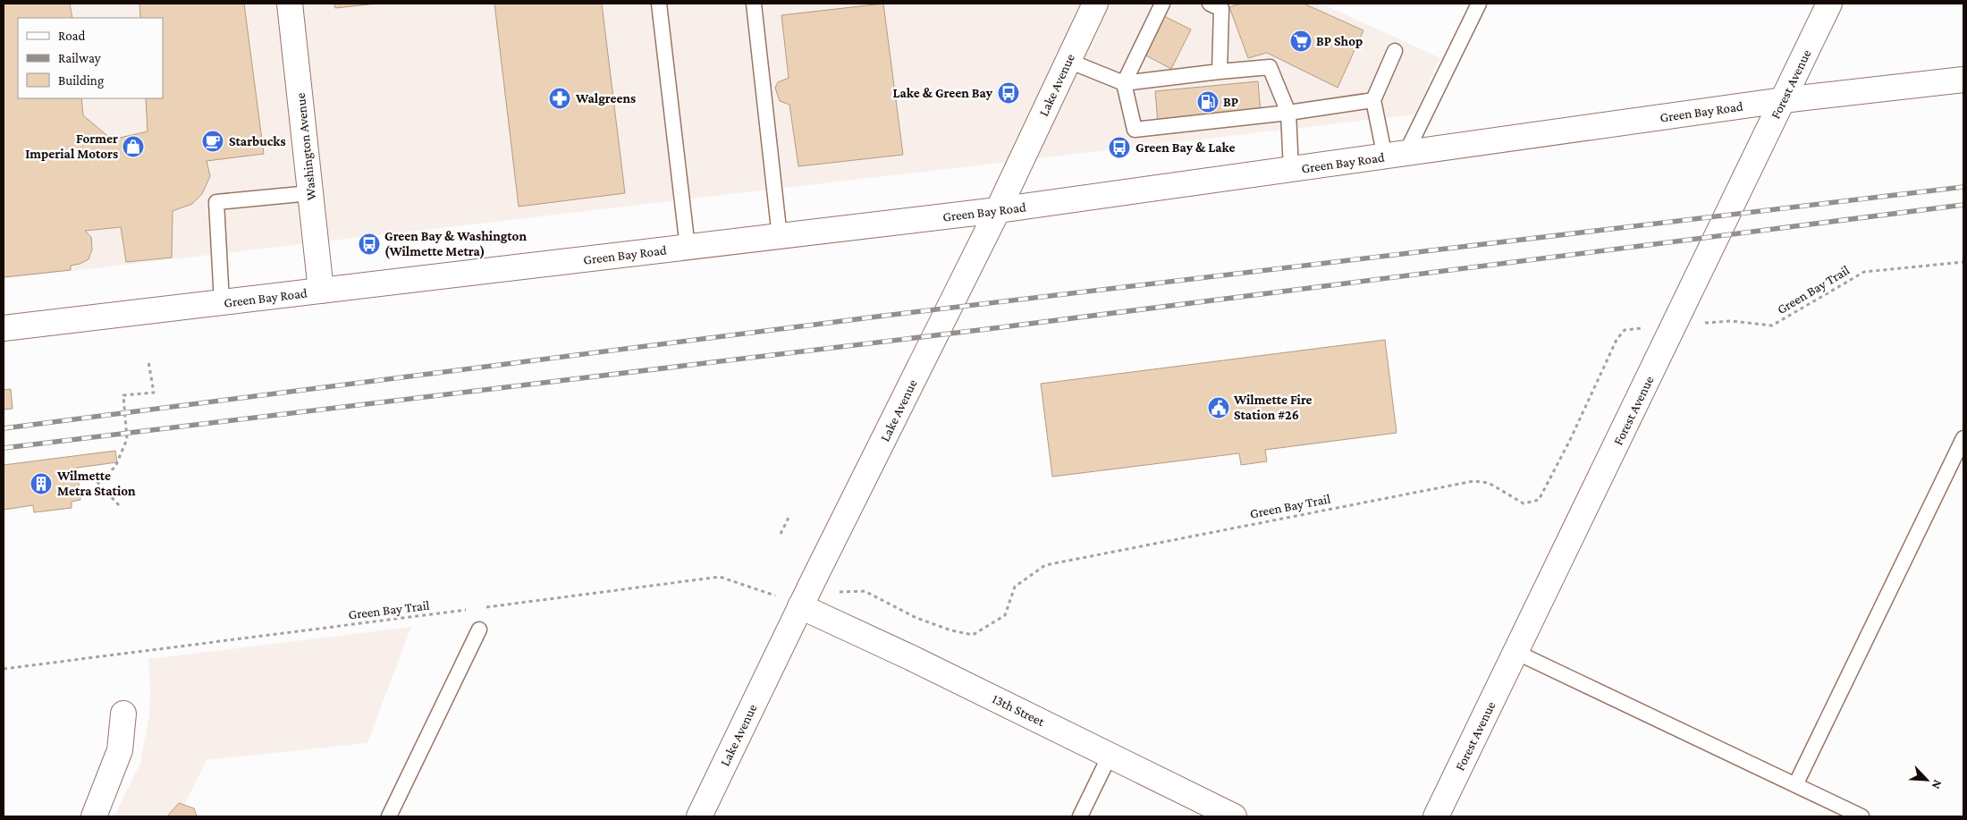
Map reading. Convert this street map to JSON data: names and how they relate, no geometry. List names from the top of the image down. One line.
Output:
{"streets":{"street":["Forest Avenue","Lake Avenue","Green Bay Road","Washington Avenue","13th Street"],"path":["Green Bay Trail"]},"crossings":[["Forest Avenue","Green Bay Road"],["Lake Avenue","Green Bay Road"],["Lake Avenue","13th Street"],["Green Bay Road","Washington Avenue"]],"places":{"supermarket":["BP Shop"],"bus stop":["Lake & Green Bay","Green Bay & Lake","Green Bay & Washington (Wilmette Metra)"],"pharmacy":["Walgreens"],"fuel station":["BP"],"cafe":["Starbucks"],"shop":["Former Imperial Motors"],"public building":["Wilmette Fire Station #26"],"building":["Wilmette Metra Station"]},"legend":["Road","Railway","Building"],"north":"bottom right"}
